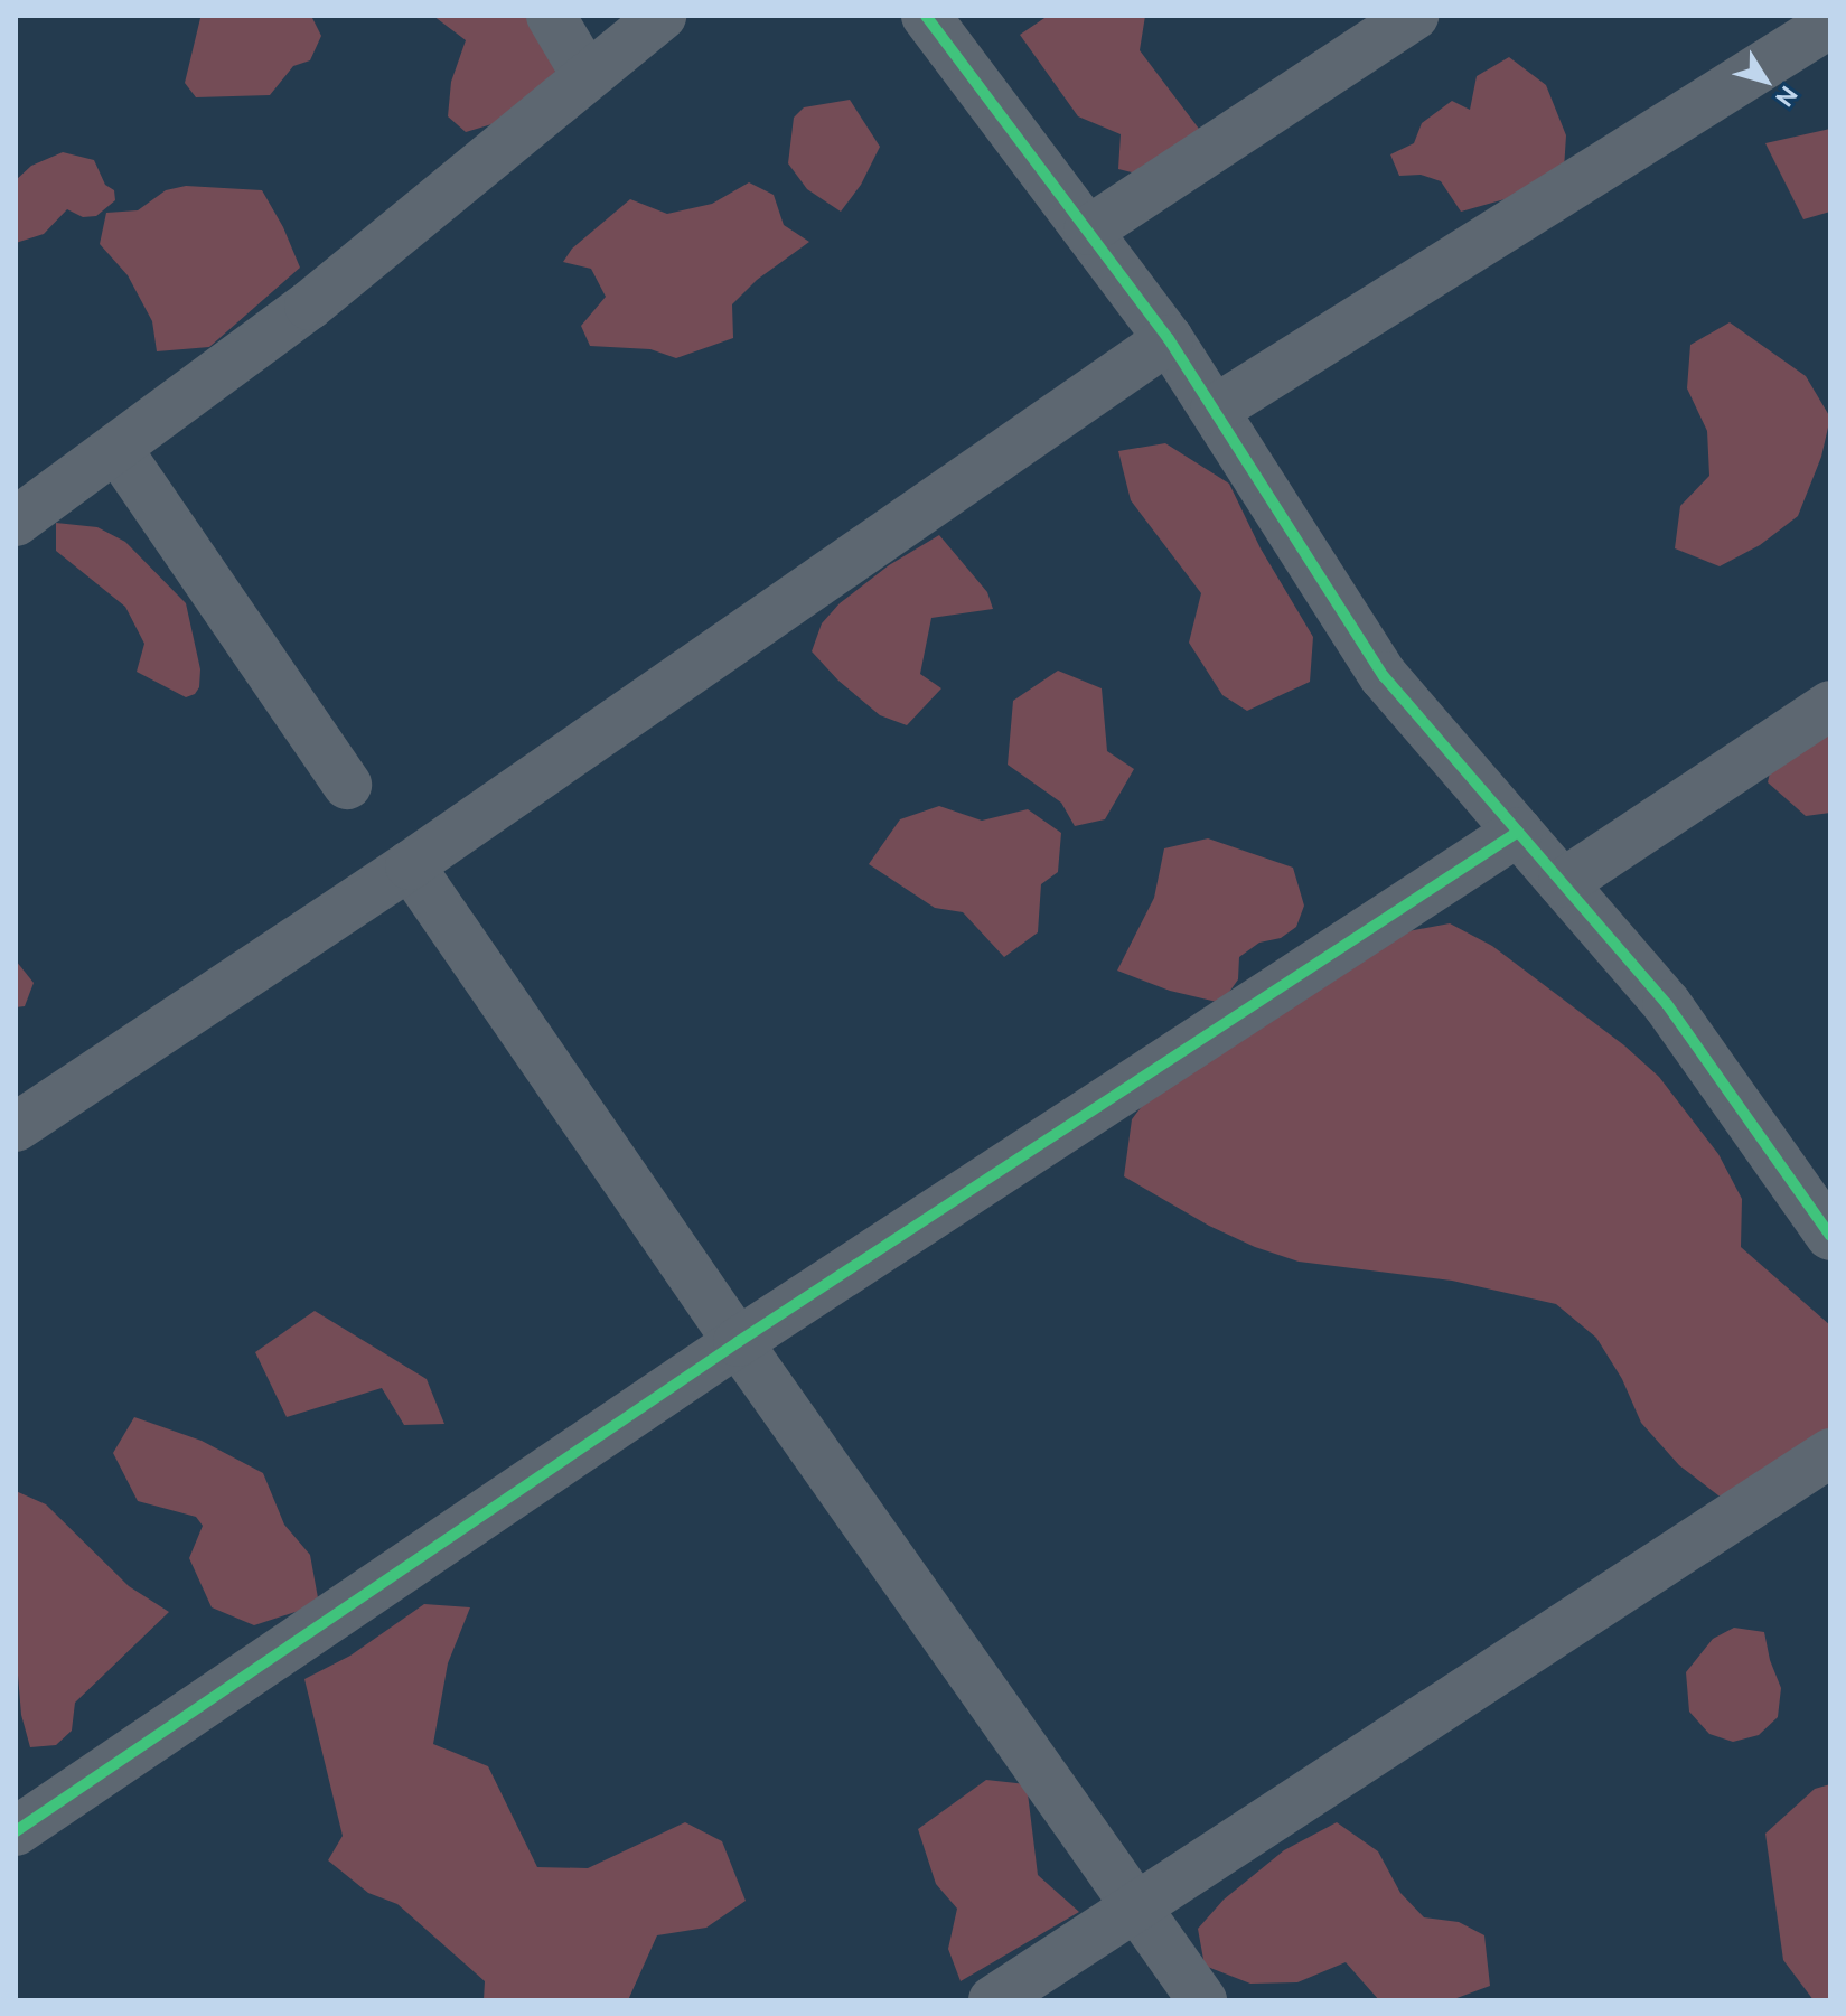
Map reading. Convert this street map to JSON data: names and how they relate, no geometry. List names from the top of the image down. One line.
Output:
{"north":"bottom right"}
